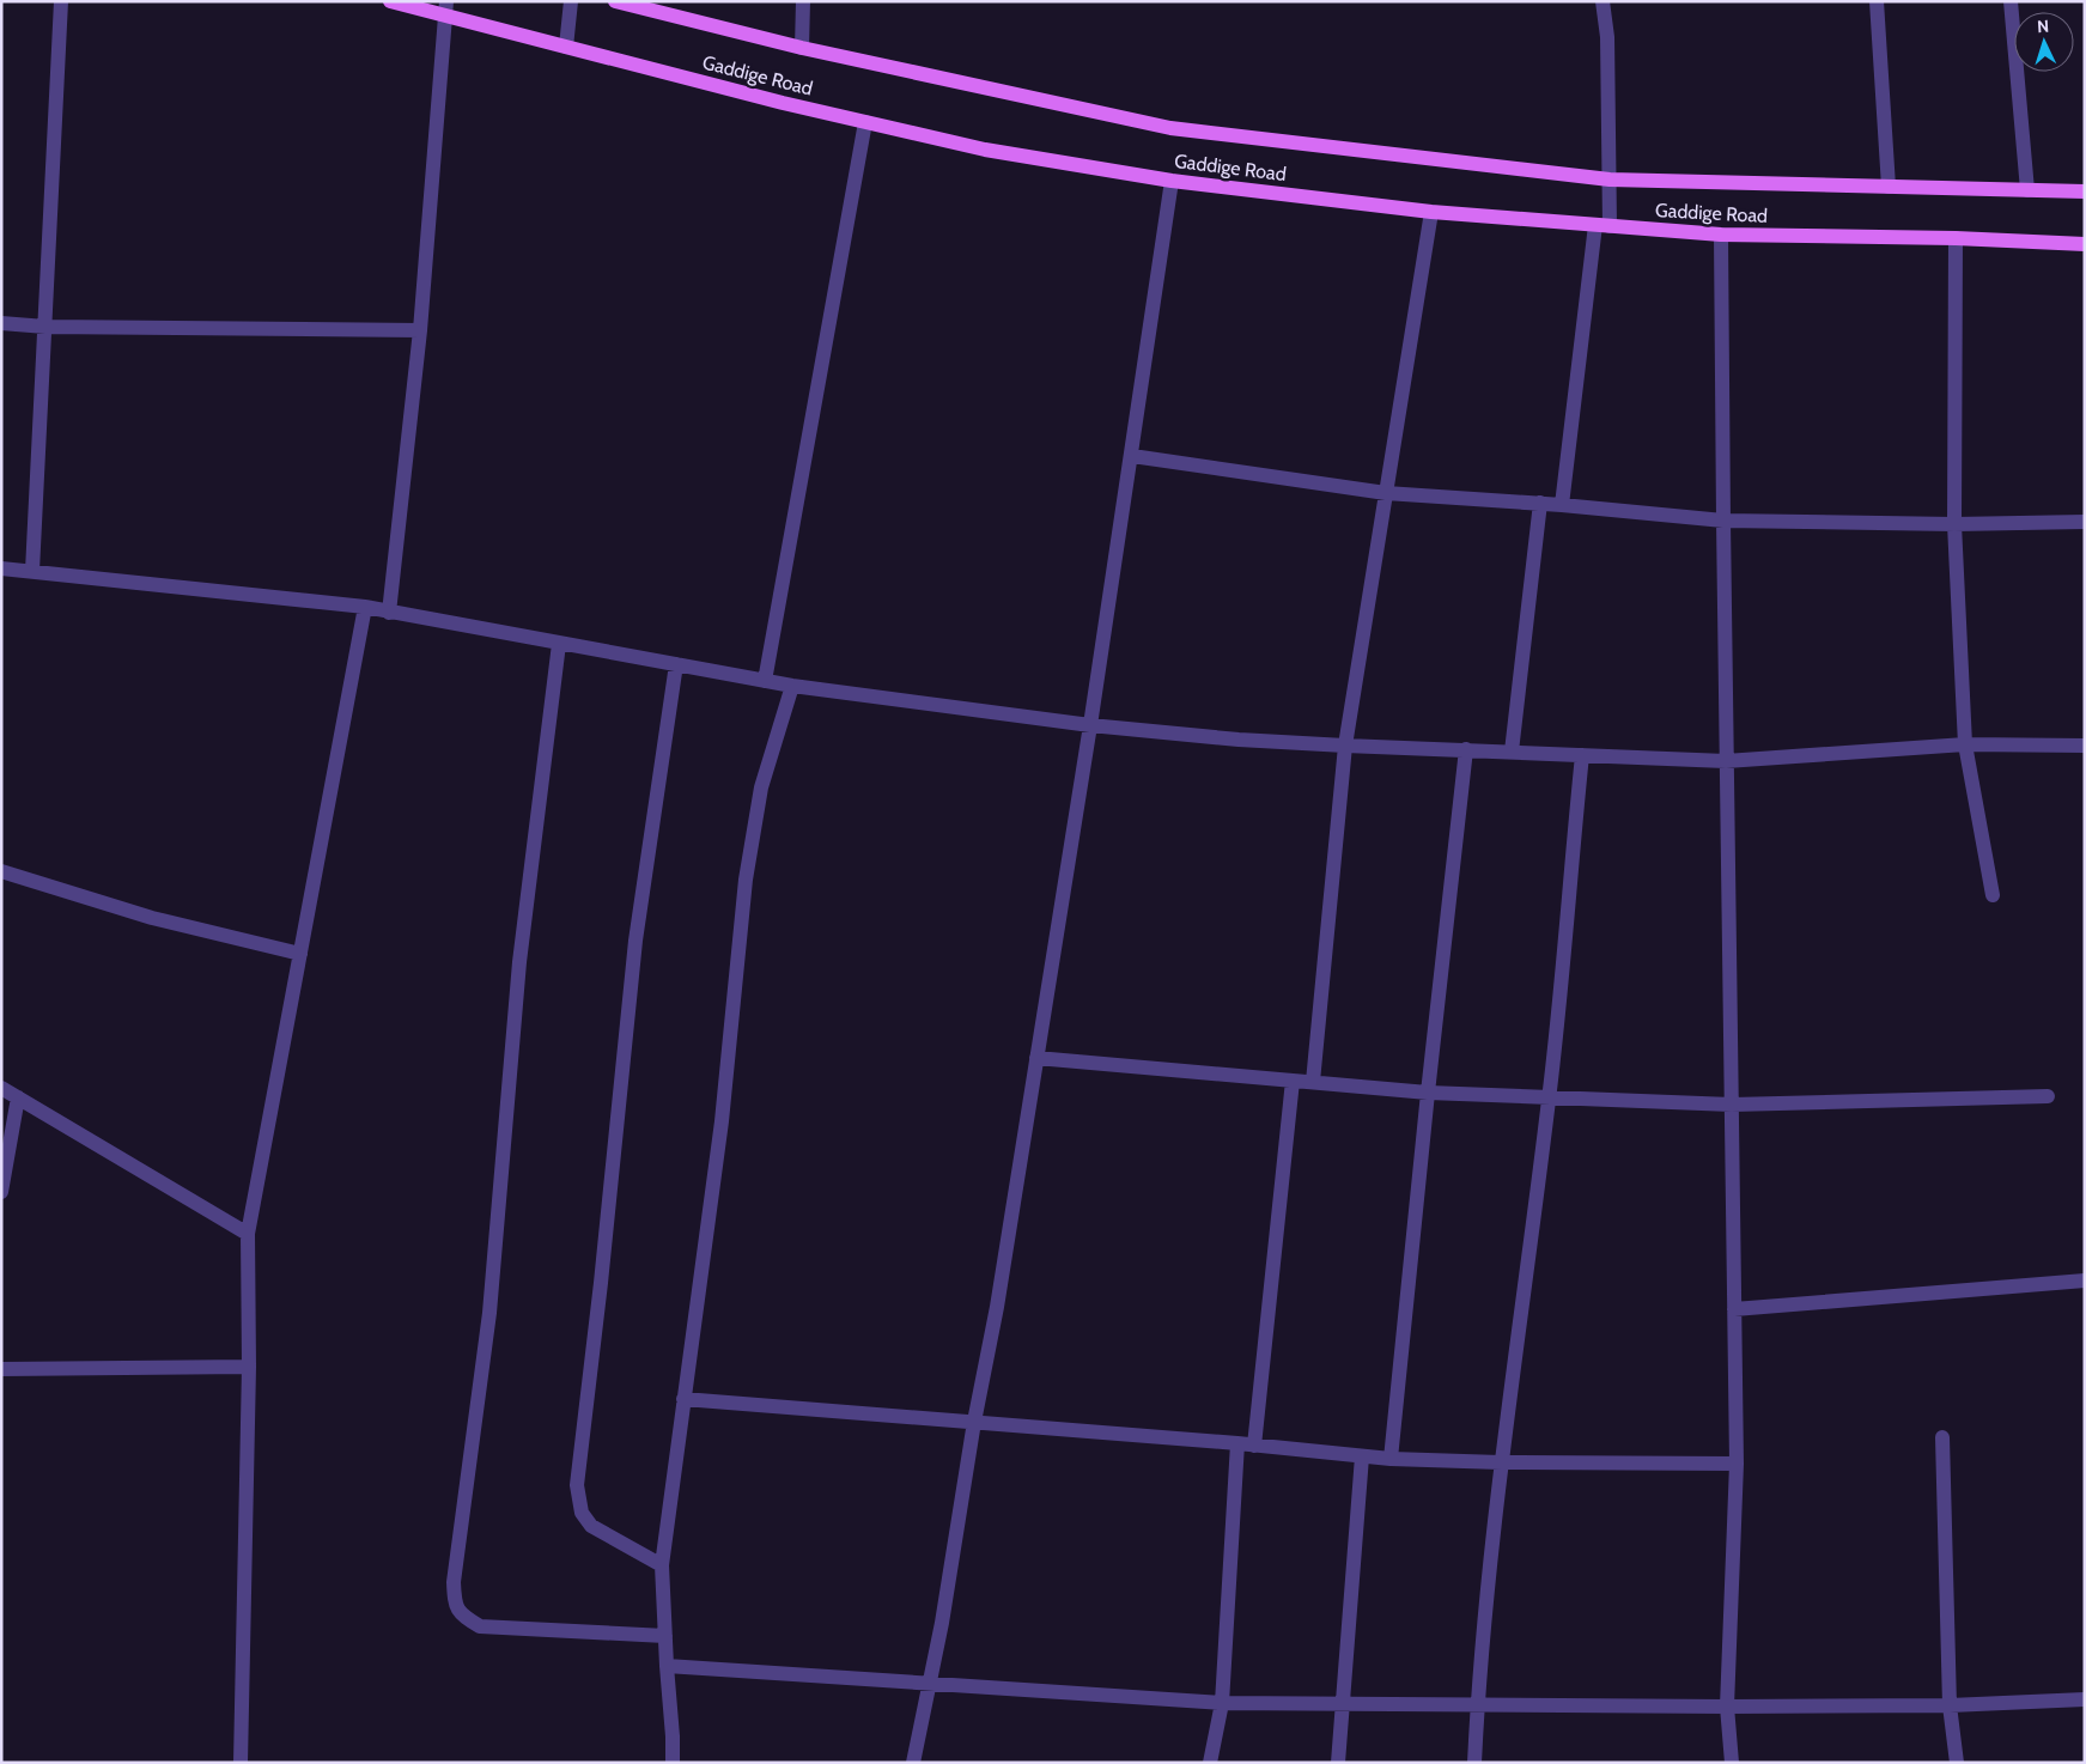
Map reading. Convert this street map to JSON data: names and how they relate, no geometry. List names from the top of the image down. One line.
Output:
{"streets":{"main road":["Gaddige Road"]},"north":"top"}
